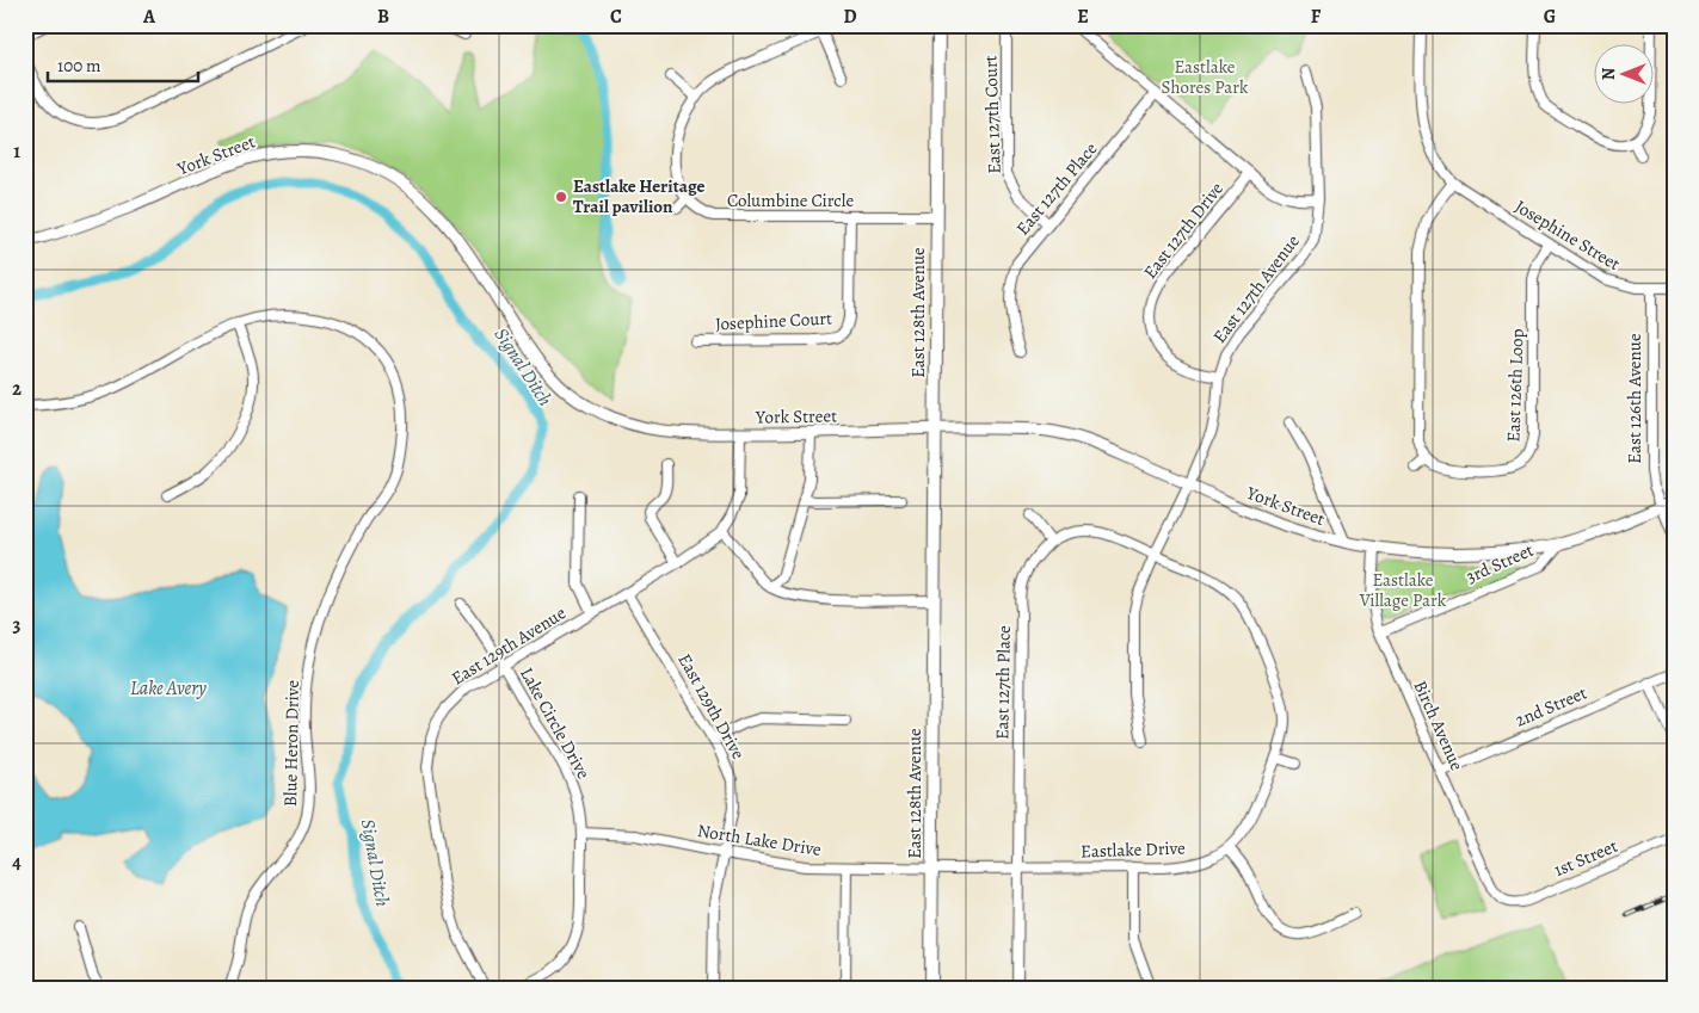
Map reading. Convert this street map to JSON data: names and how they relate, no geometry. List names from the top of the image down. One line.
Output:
{"streets":{"main road":["East 128th Avenue"],"street":["East 127th Court","York Street","East 127th Place","Columbine Circle","East 127th Drive","Josephine Street","East 127th Avenue","Josephine Court","East 126th Loop","East 126th Avenue","3rd Street","East 129th Avenue","East 129th Drive","2nd Street","Lake Circle Drive","Birch Avenue","Blue Heron Drive","North Lake Drive","Eastlake Drive","1st Street"]},"crossings":[["East 127th Court","East 127th Place"],["York Street","East 127th Avenue"],["York Street","East 128th Avenue"],["York Street","East 126th Avenue"],["York Street","3rd Street"],["York Street","East 129th Avenue"],["York Street","Birch Avenue"],["East 127th Place","Eastlake Drive"],["Columbine Circle","East 128th Avenue"],["Columbine Circle","Josephine Court"],["Josephine Street","East 126th Loop"],["Josephine Street","East 126th Avenue"],["East 127th Avenue","Eastlake Drive"],["East 128th Avenue","North Lake Drive"],["East 128th Avenue","Eastlake Drive"],["3rd Street","Birch Avenue"],["East 129th Avenue","East 129th Drive"],["East 129th Avenue","Lake Circle Drive"],["East 129th Drive","North Lake Drive"],["2nd Street","Birch Avenue"],["Lake Circle Drive","North Lake Drive"],["Birch Avenue","1st Street"],["North Lake Drive","Eastlake Drive"]],"water":["Signal Ditch","Lake Avery"],"parks":["Eastlake Shores Park","Eastlake Village Park"],"places":["Eastlake Heritage Trail pavilion"],"scale_bar":"100 m","north":"left","grid":{"columns":["A","B","C","D","E","F","G"],"rows":["1","2","3","4"]}}
